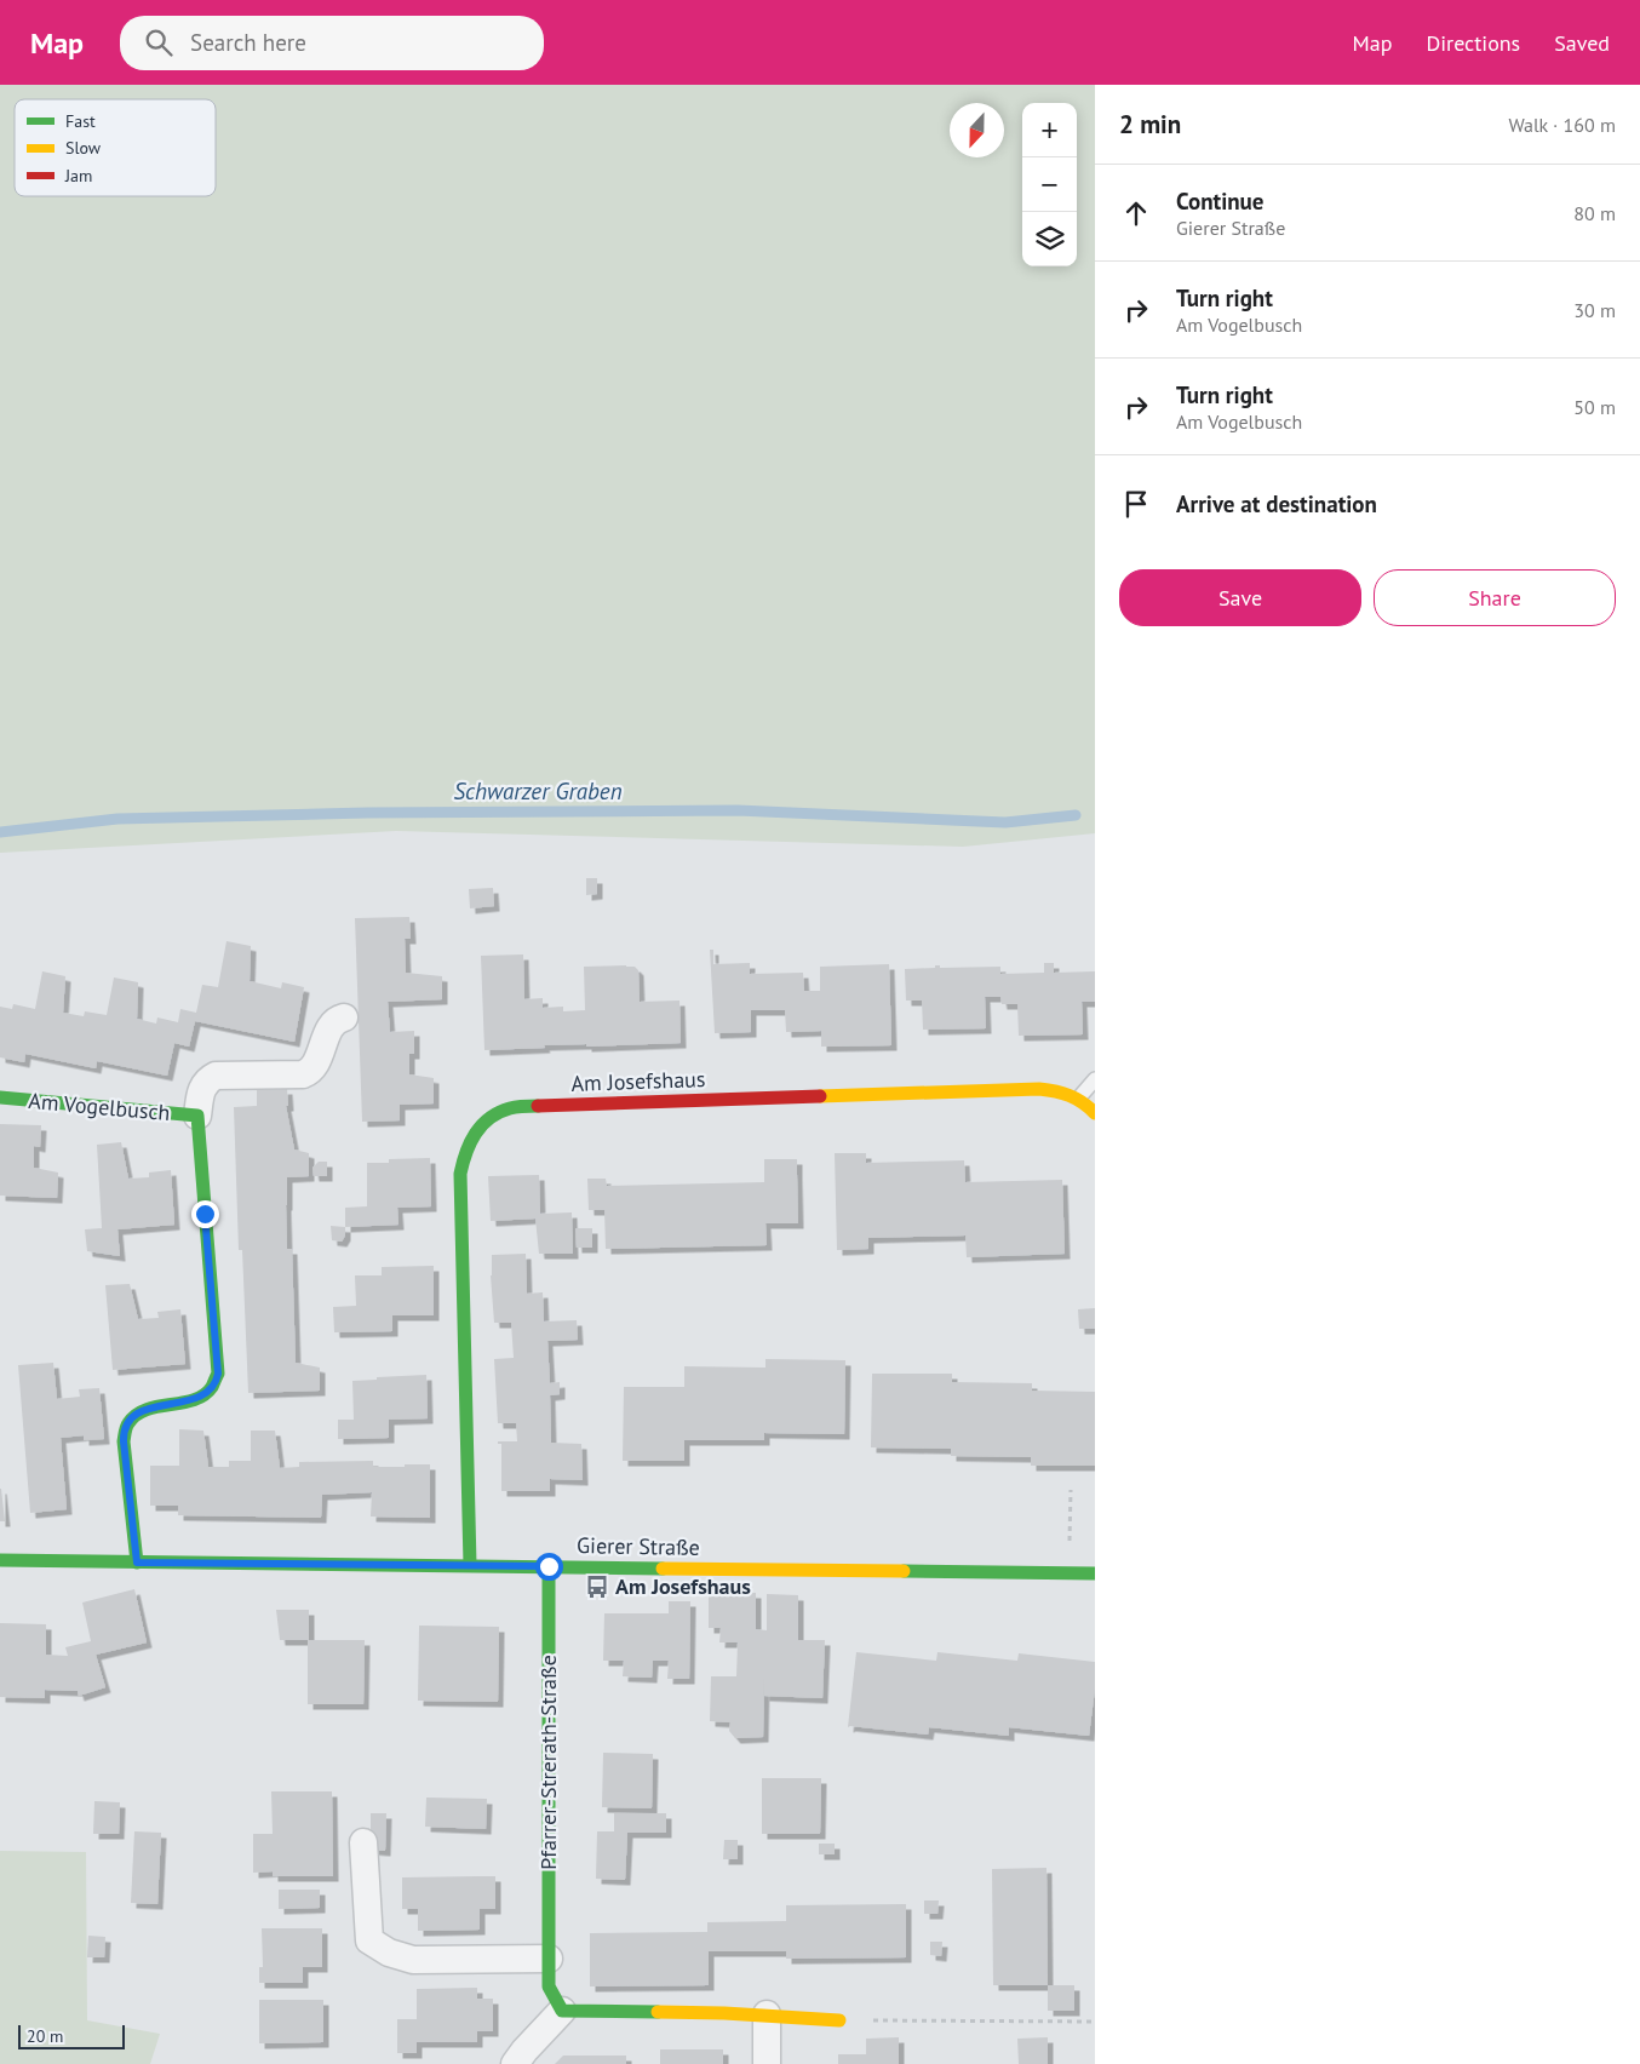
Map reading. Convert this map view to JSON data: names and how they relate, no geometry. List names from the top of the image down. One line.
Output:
{"streets":{"street":["Am Josefshaus","Am Vogelbusch","Gierer Straße","Pfarrer-Strerath-Straße"]},"crossings":[["Am Josefshaus","Gierer Straße"],["Am Vogelbusch","Gierer Straße"],["Gierer Straße","Pfarrer-Strerath-Straße"]],"water":["Schwarzer Graben"],"places":{"bus stop":["Am Josefshaus"]},"legend":["Fast","Slow","Jam"],"scale_bar":"20 m","north":"bottom","page":{"header":"Map","search":"Search here","nav":["Map","Directions","Saved"],"heading":["2 min","Walk · 160 m"],"map_buttons":["+","−"],"list":[["Continue","Gierer Straße","80 m"],["Turn right","Am Vogelbusch","30 m"],["Turn right","Am Vogelbusch","50 m"],"Arrive at destination"],"buttons":["Save","Share"],"scale":"20 m"}}
